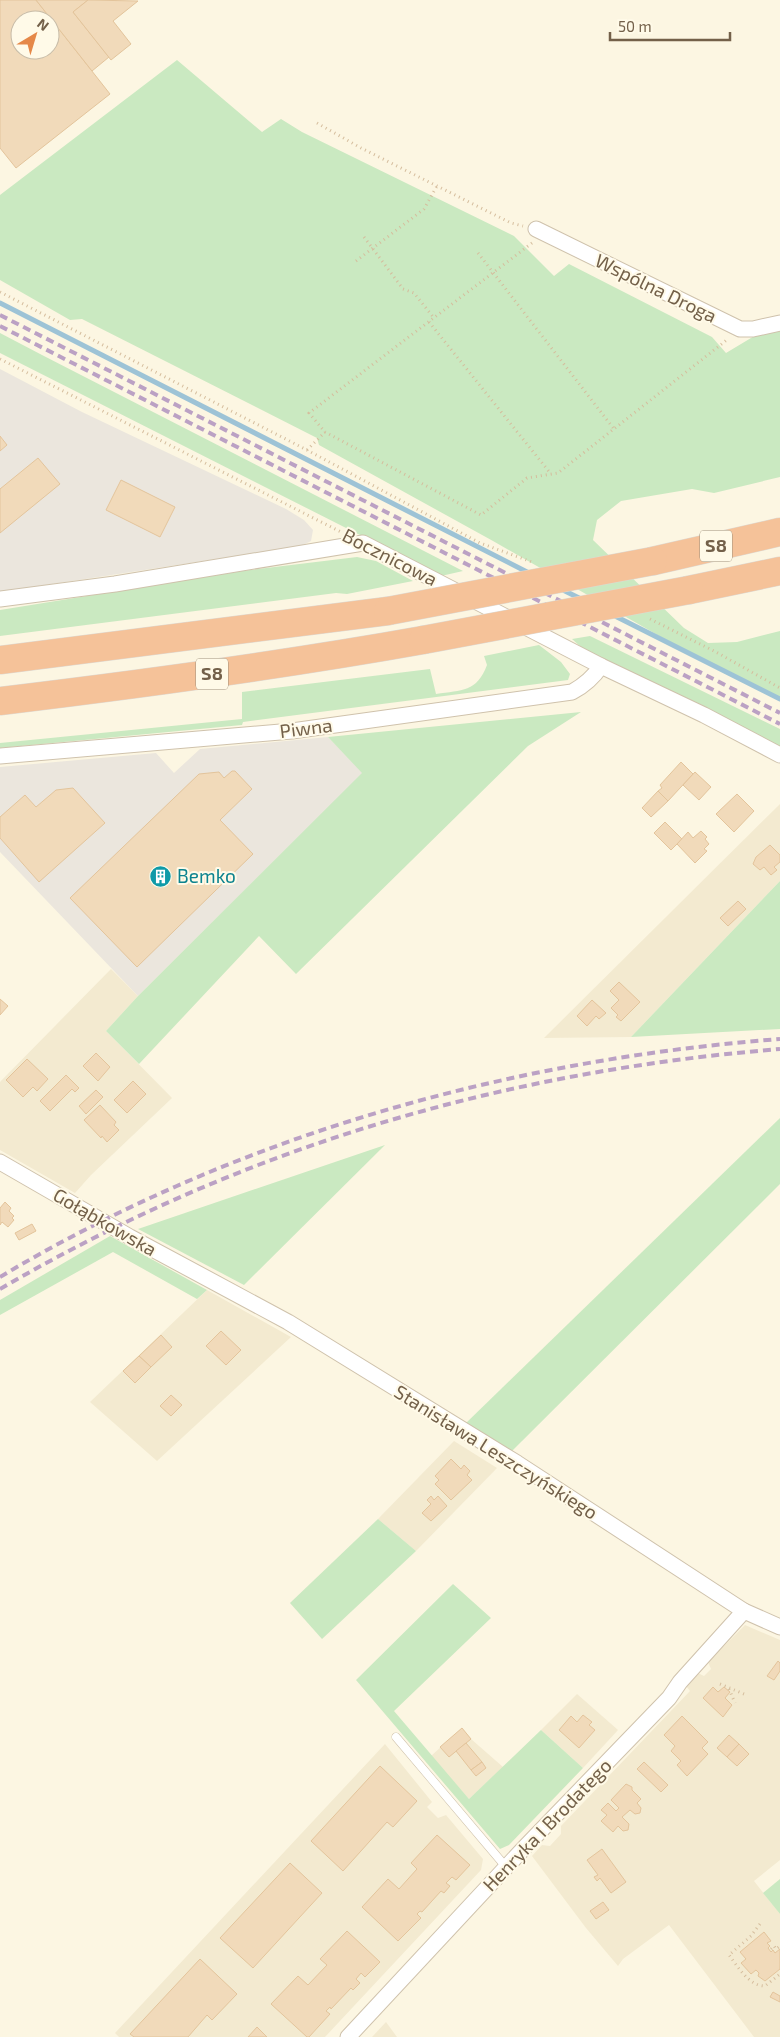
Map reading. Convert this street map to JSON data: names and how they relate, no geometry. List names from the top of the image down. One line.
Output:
{"streets":{"highway":["S8"],"street":["Wspólna Droga","Bocznicowa","Piwna","Gołąbkowska","Stanisława Leszczyńskiego","Henryka I Brodatego"]},"crossings":[["Bocznicowa","Piwna"],["Gołąbkowska","Stanisława Leszczyńskiego"],["Stanisława Leszczyńskiego","Henryka I Brodatego"]],"places":{"building":["Bemko"]},"scale_bar":"50 m","north":"top right"}
